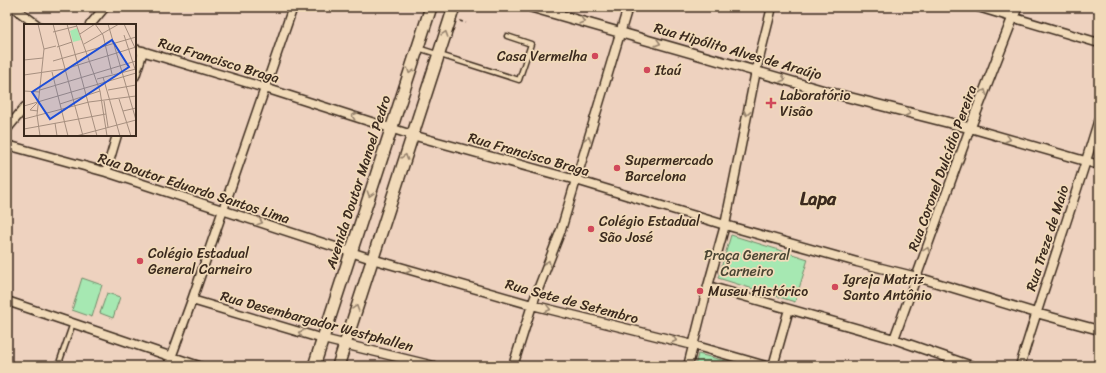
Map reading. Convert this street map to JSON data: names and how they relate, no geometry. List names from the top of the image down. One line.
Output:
{"streets":{"main road":["Avenida Doutor Manoel Pedro"],"street":["Rua Hipólito Alves de Araújo","Rua Francisco Braga","Rua Coronel Dulcídio Pereira","Rua Doutor Eduardo Santos Lima","Rua Treze de Maio","Rua Sete de Setembro","Rua Desembargador Westphallen"]},"crossings":[["Rua Hipólito Alves de Araújo","Rua Coronel Dulcídio Pereira"],["Rua Hipólito Alves de Araújo","Rua Treze de Maio"],["Rua Francisco Braga","Rua Coronel Dulcídio Pereira"],["Rua Francisco Braga","Avenida Doutor Manoel Pedro"],["Rua Francisco Braga","Rua Treze de Maio"],["Avenida Doutor Manoel Pedro","Rua Doutor Eduardo Santos Lima"],["Avenida Doutor Manoel Pedro","Rua Desembargador Westphallen"],["Rua Doutor Eduardo Santos Lima","Rua Sete de Setembro"]],"one_way":["Rua Hipólito Alves de Araújo","Rua Coronel Dulcídio Pereira","Rua Doutor Eduardo Santos Lima","Rua Sete de Setembro","Rua Desembargador Westphallen"],"districts":["Lapa"],"parks":["Praça General Carneiro"],"places":{"other":["Casa Vermelha","Itaú","Supermercado Barcelona","Colégio Estadual São José","Colégio Estadual General Carneiro","Igreja Matriz Santo Antônio","Museu Histórico"],"health":["Laboratório Visão"]}}
